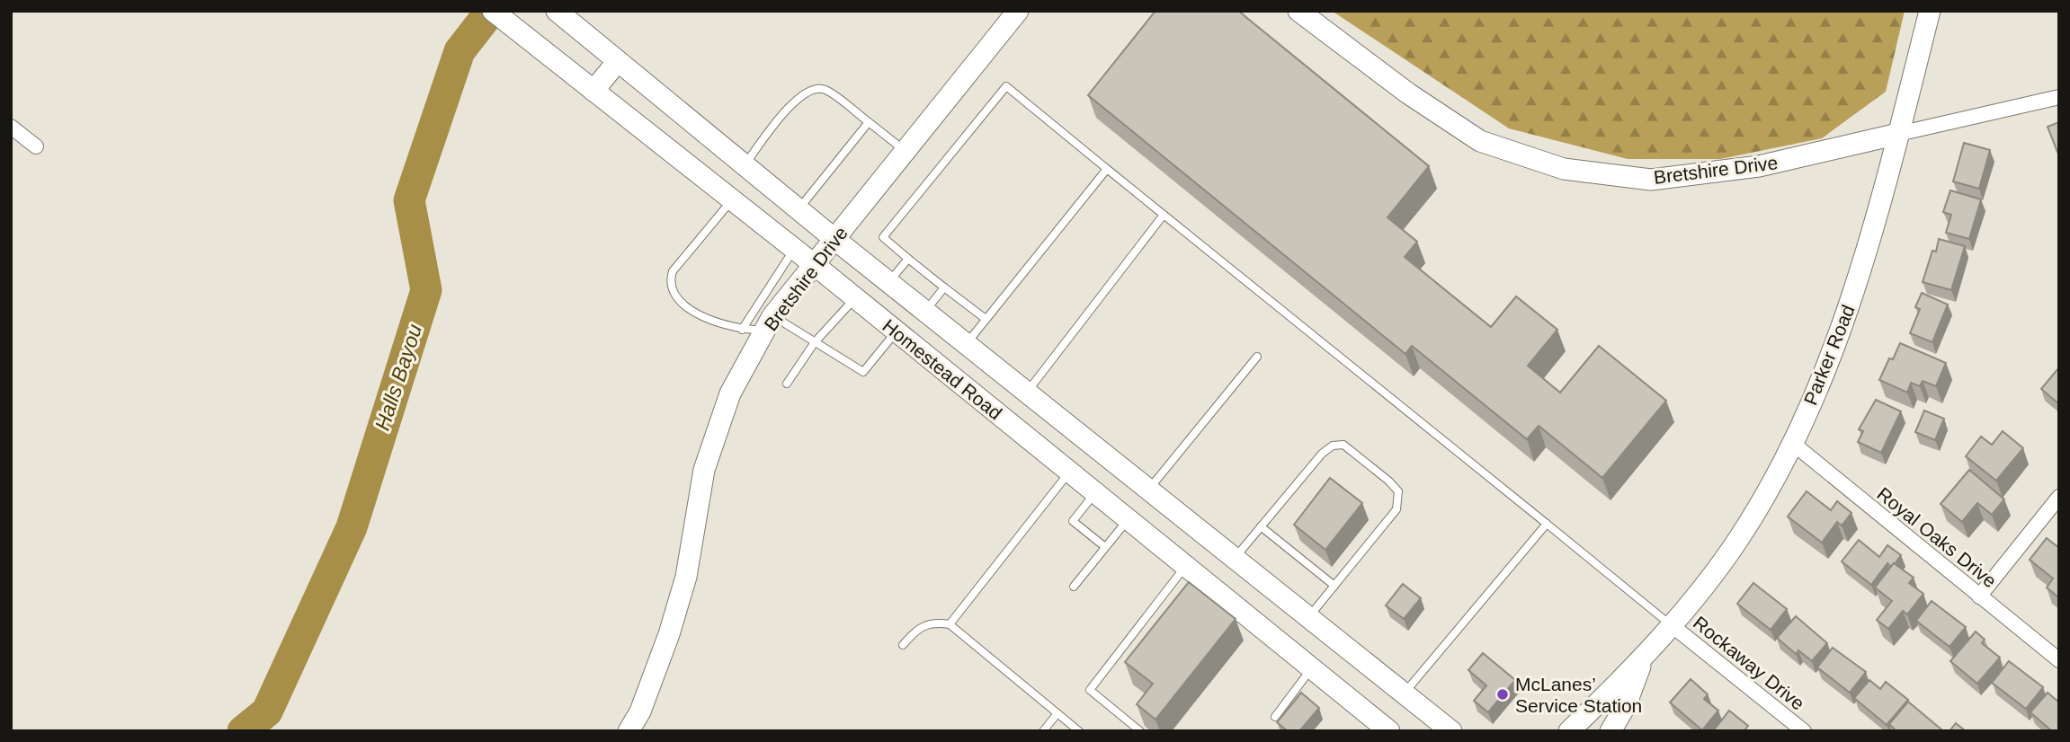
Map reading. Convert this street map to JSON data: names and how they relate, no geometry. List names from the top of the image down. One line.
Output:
{"streets":{"main road":["Bretshire Drive","Parker Road","Homestead Road"],"street":["Royal Oaks Drive","Rockaway Drive"]},"crossings":[["Bretshire Drive","Parker Road"],["Bretshire Drive","Homestead Road"],["Parker Road","Royal Oaks Drive"],["Parker Road","Rockaway Drive"]],"water":["Halls Bayou"],"places":["McLanes’ Service Station"]}
